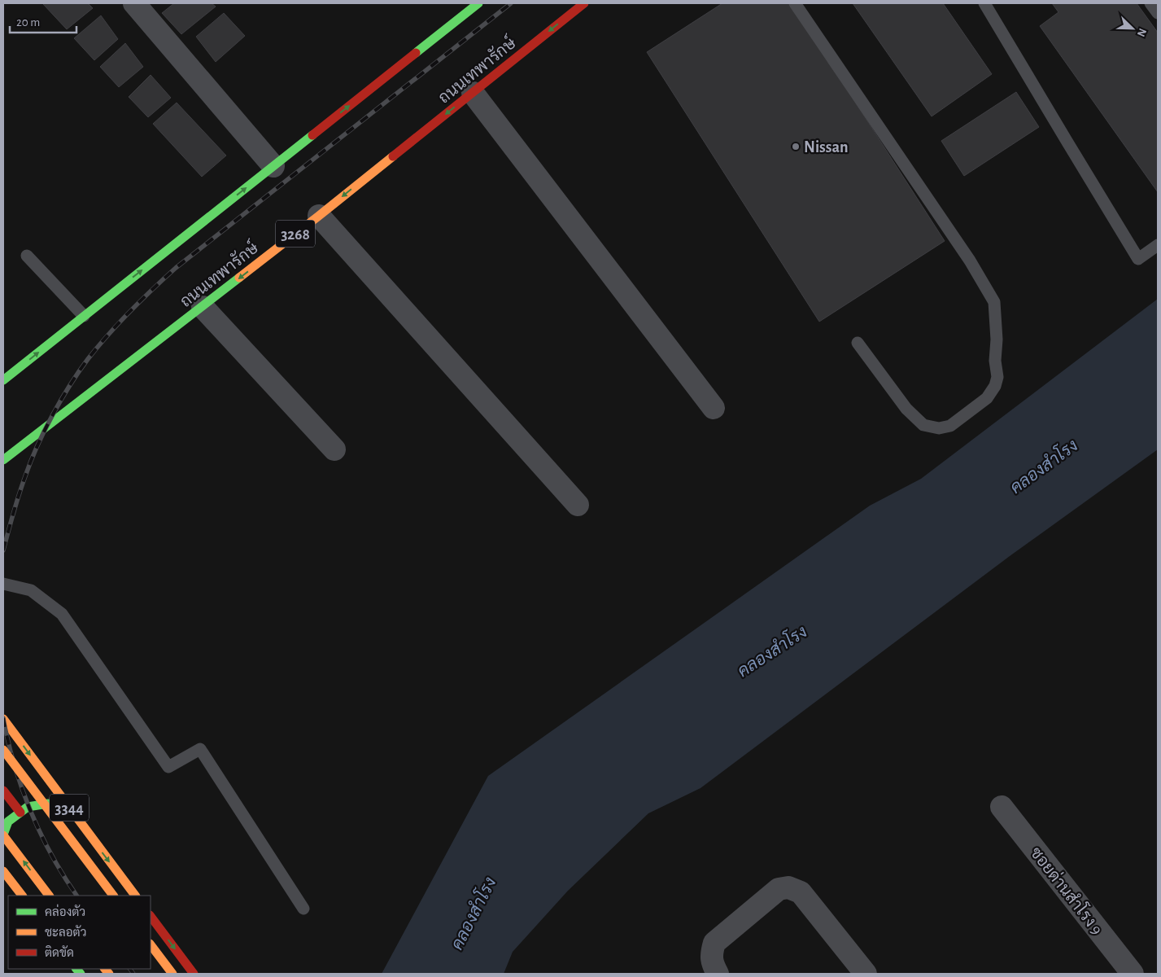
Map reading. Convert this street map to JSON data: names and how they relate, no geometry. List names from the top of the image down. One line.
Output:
{"streets":{"main road":["ถนนเทพารักษ์","3268","3344"],"street":["ซอยด่านสำโรง 9"]},"water":["คลองสำโรง"],"places":["Nissan"],"legend":["คล่องตัว","ชะลอตัว","ติดขัด"],"scale_bar":"20 m","north":"bottom right"}
